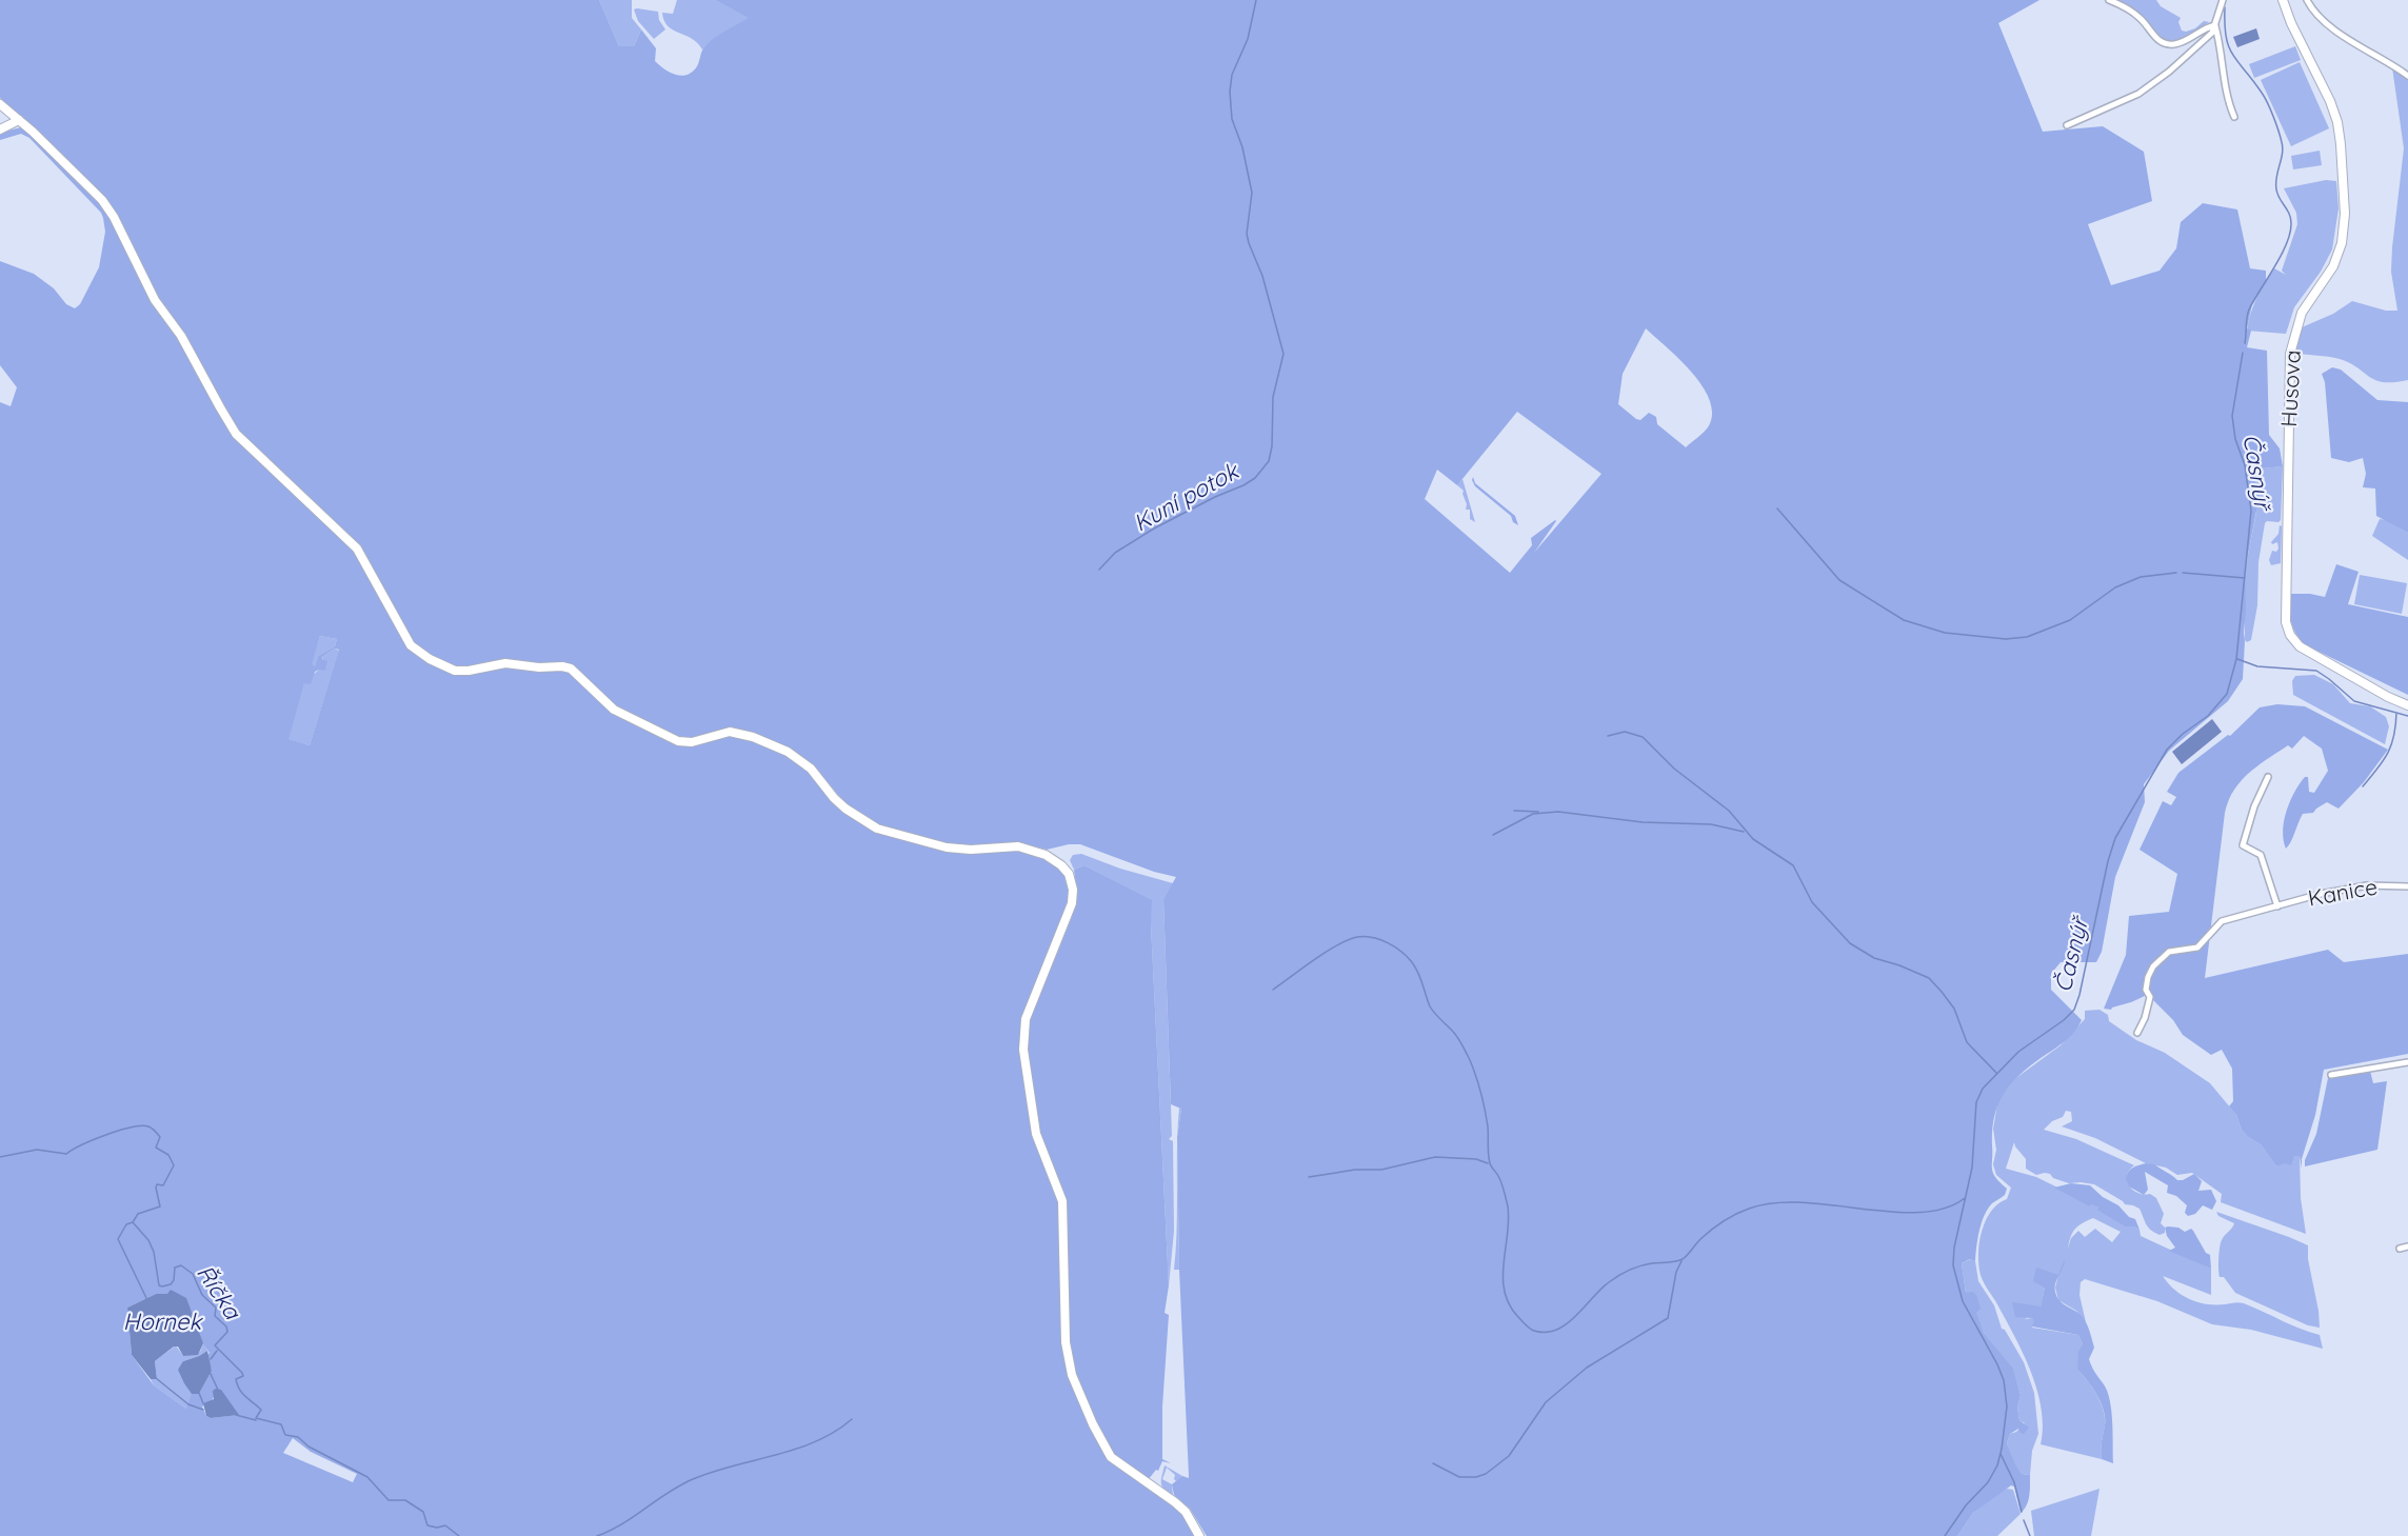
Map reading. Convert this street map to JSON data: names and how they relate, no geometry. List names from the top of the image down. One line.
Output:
{"streets":{"main road":["Husova"],"street":["Kanice"]},"water":["Časnýř","Kuní potok","Říčka","Hornek"]}
